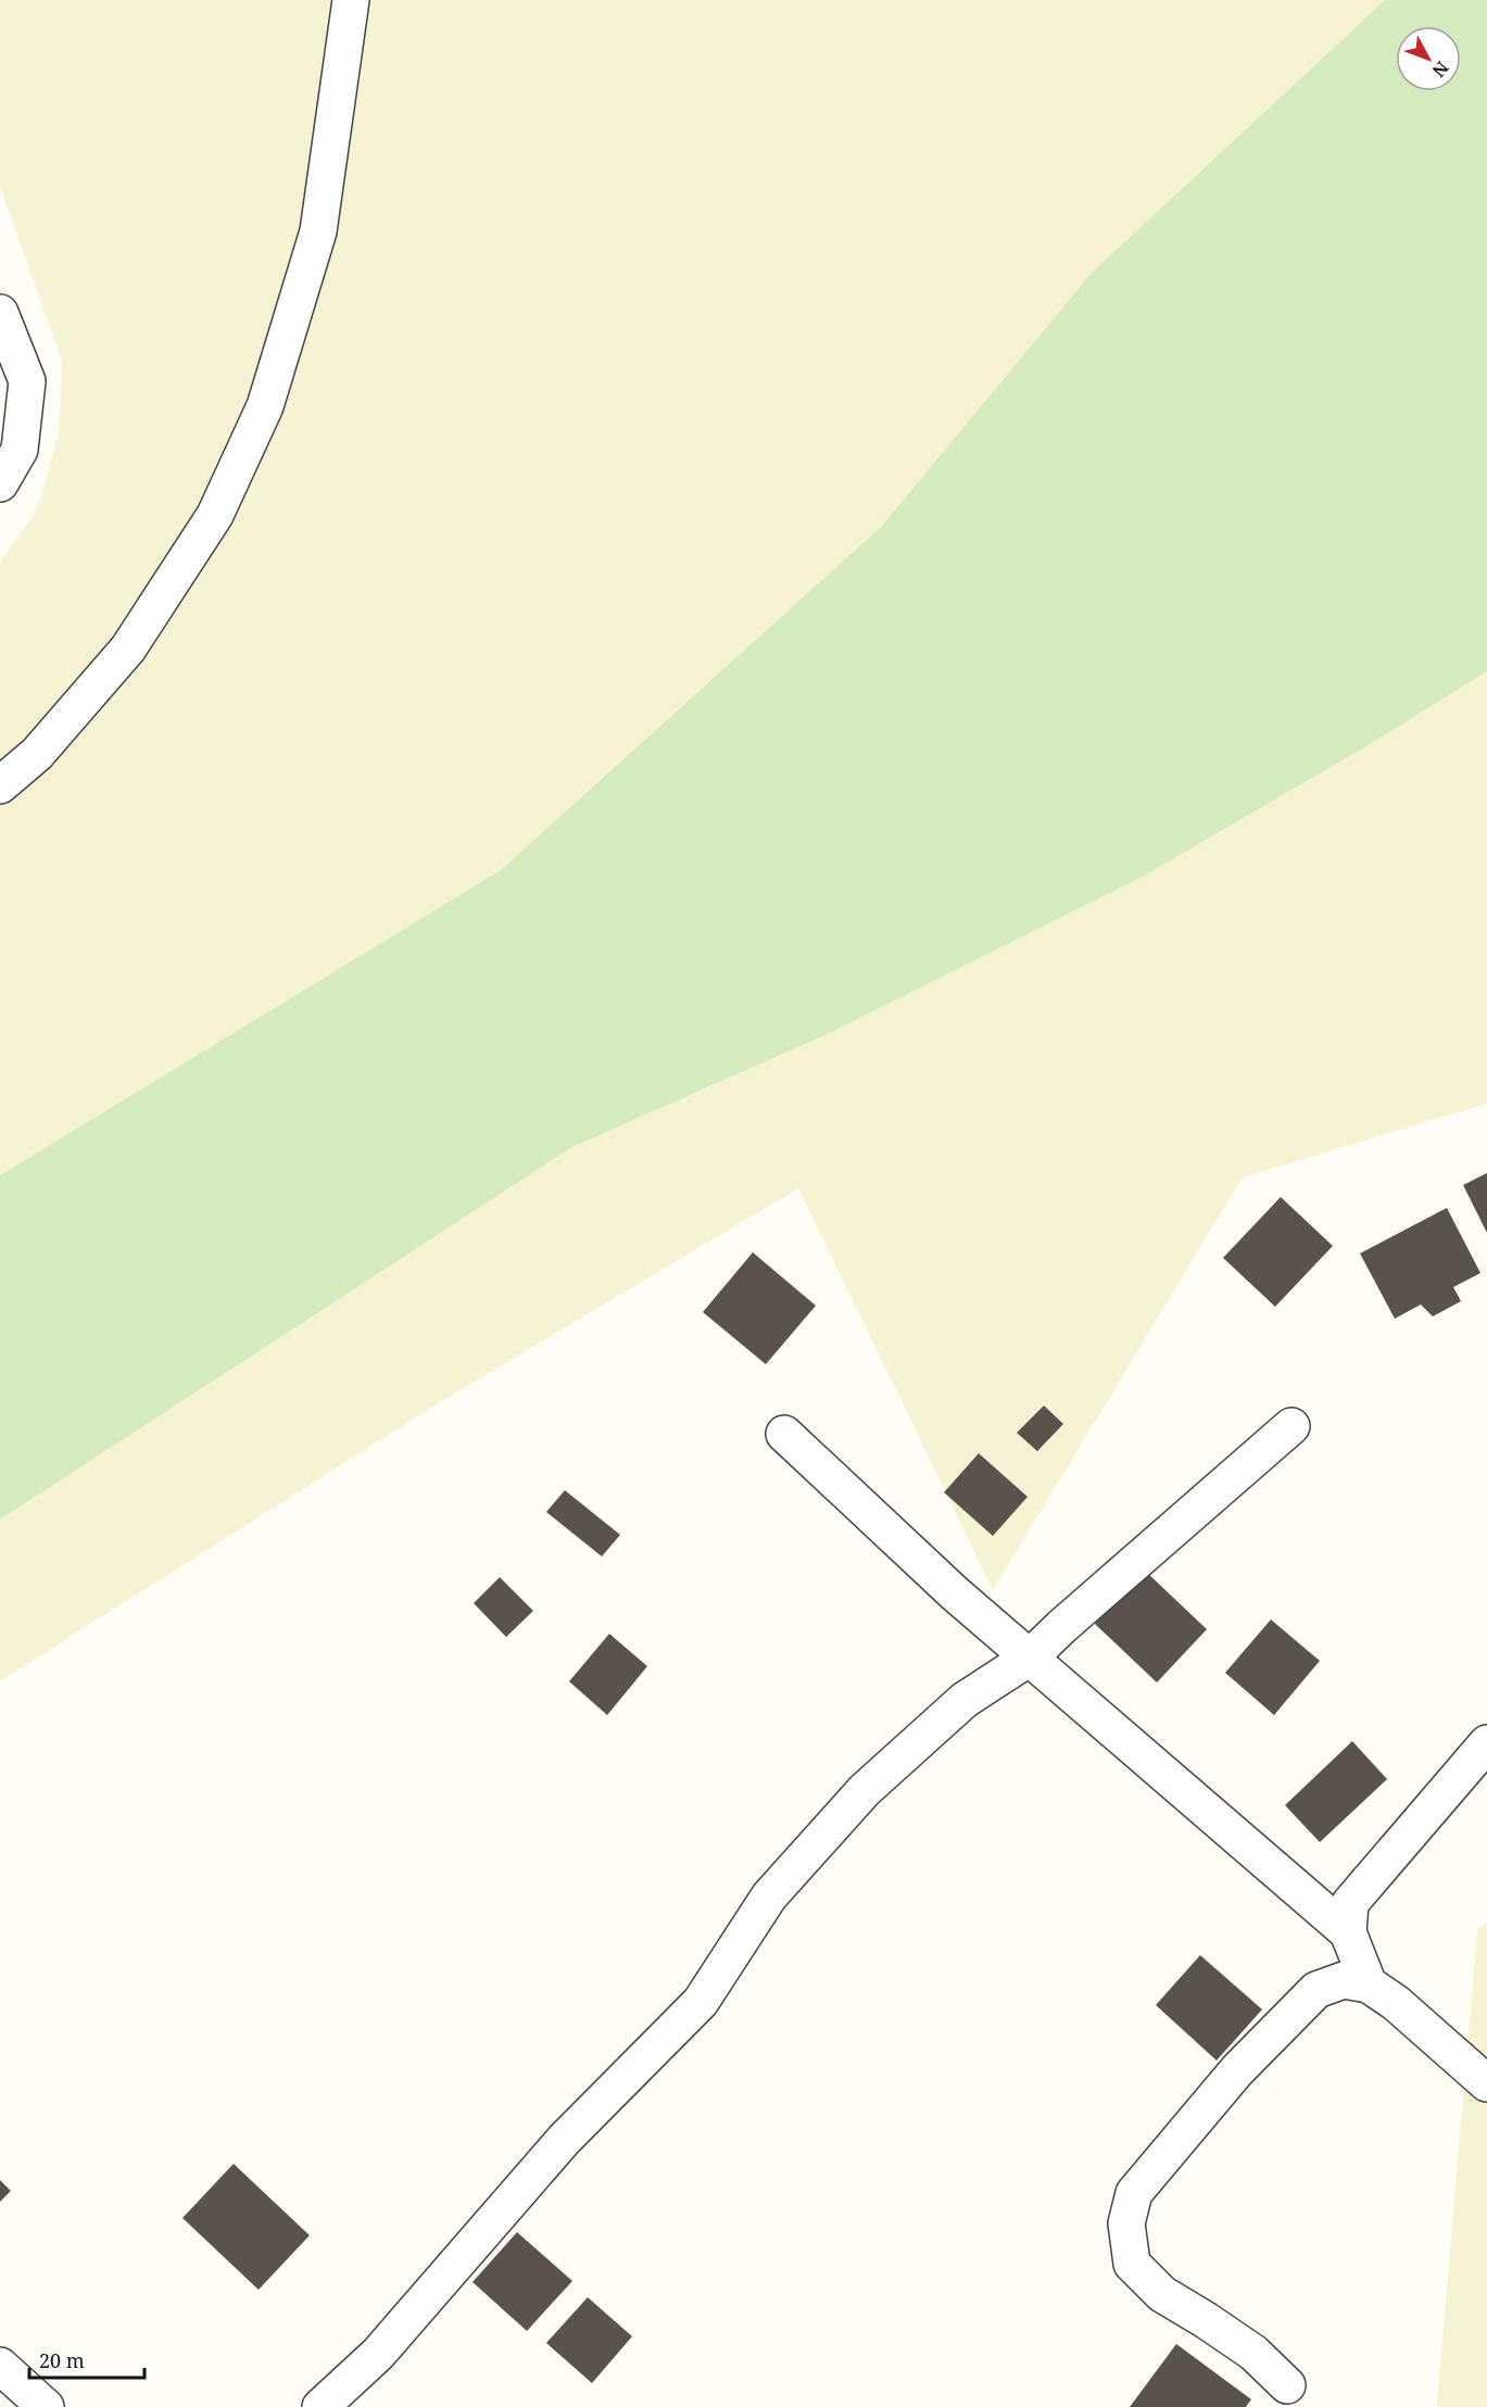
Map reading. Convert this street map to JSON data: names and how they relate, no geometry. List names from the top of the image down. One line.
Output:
{"scale_bar":"20 m","north":"bottom right"}
